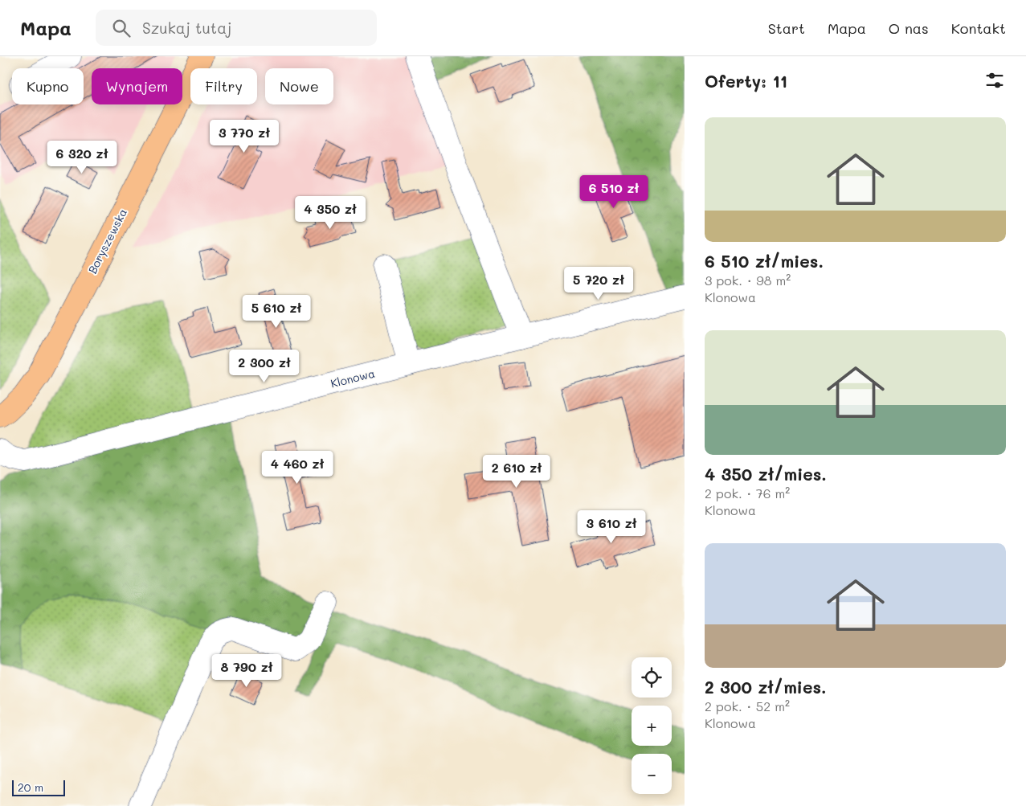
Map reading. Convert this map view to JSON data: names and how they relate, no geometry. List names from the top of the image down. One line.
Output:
{"streets":{"main road":["Boryszewska"],"street":["Klonowa"]},"scale_bar":"20 m","page":{"header":"Mapa","search":"Szukaj tutaj","nav":["Start","Mapa","O nas","Kontakt"],"heading":"Oferty: 11","chip":["Kupno","Wynajem","Filtry","Nowe"],"list":[{"name":"6 510 zł/mies.","note":"3 pok. · 98 m² · Klonowa"},{"name":"4 350 zł/mies.","note":"2 pok. · 76 m² · Klonowa"},{"name":"2 300 zł/mies.","note":"2 pok. · 52 m² · Klonowa"}],"price":["3 770 zł","6 320 zł","6 510 zł","4 350 zł","5 720 zł","5 610 zł","2 300 zł","4 460 zł","2 610 zł","3 610 zł","8 790 zł"],"map_buttons":["+","−"],"scale":"20 m"}}
